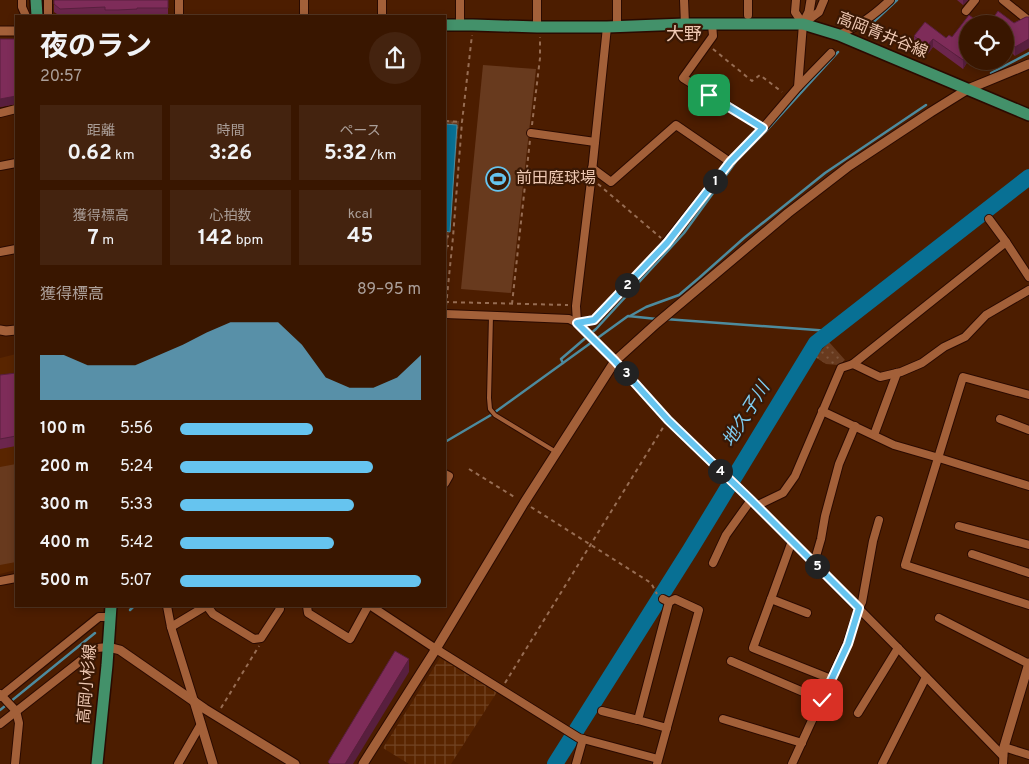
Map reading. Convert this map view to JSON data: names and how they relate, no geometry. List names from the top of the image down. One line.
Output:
{"streets":{"main road":["高岡青井谷線","高岡小杉線"]},"districts":["大野"],"water":["地久子川"],"places":{"sports":["前田庭球場"]},"page":{"heading":["夜のラン","20:57"],"stats":[["距離","0.62 km"],["時間","3:26"],["ペース","5:32 /km"],["獲得標高","7 m"],["心拍数","142 bpm"],["kcal","45"]],"pins":["1","2","3","4","5"],"chart":["獲得標高","89–95 m"],"list":[{"name":"100 m","note":"5:56"},{"name":"200 m","note":"5:24"},{"name":"300 m","note":"5:33"},{"name":"400 m","note":"5:42"},{"name":"500 m","note":"5:07"}]}}
